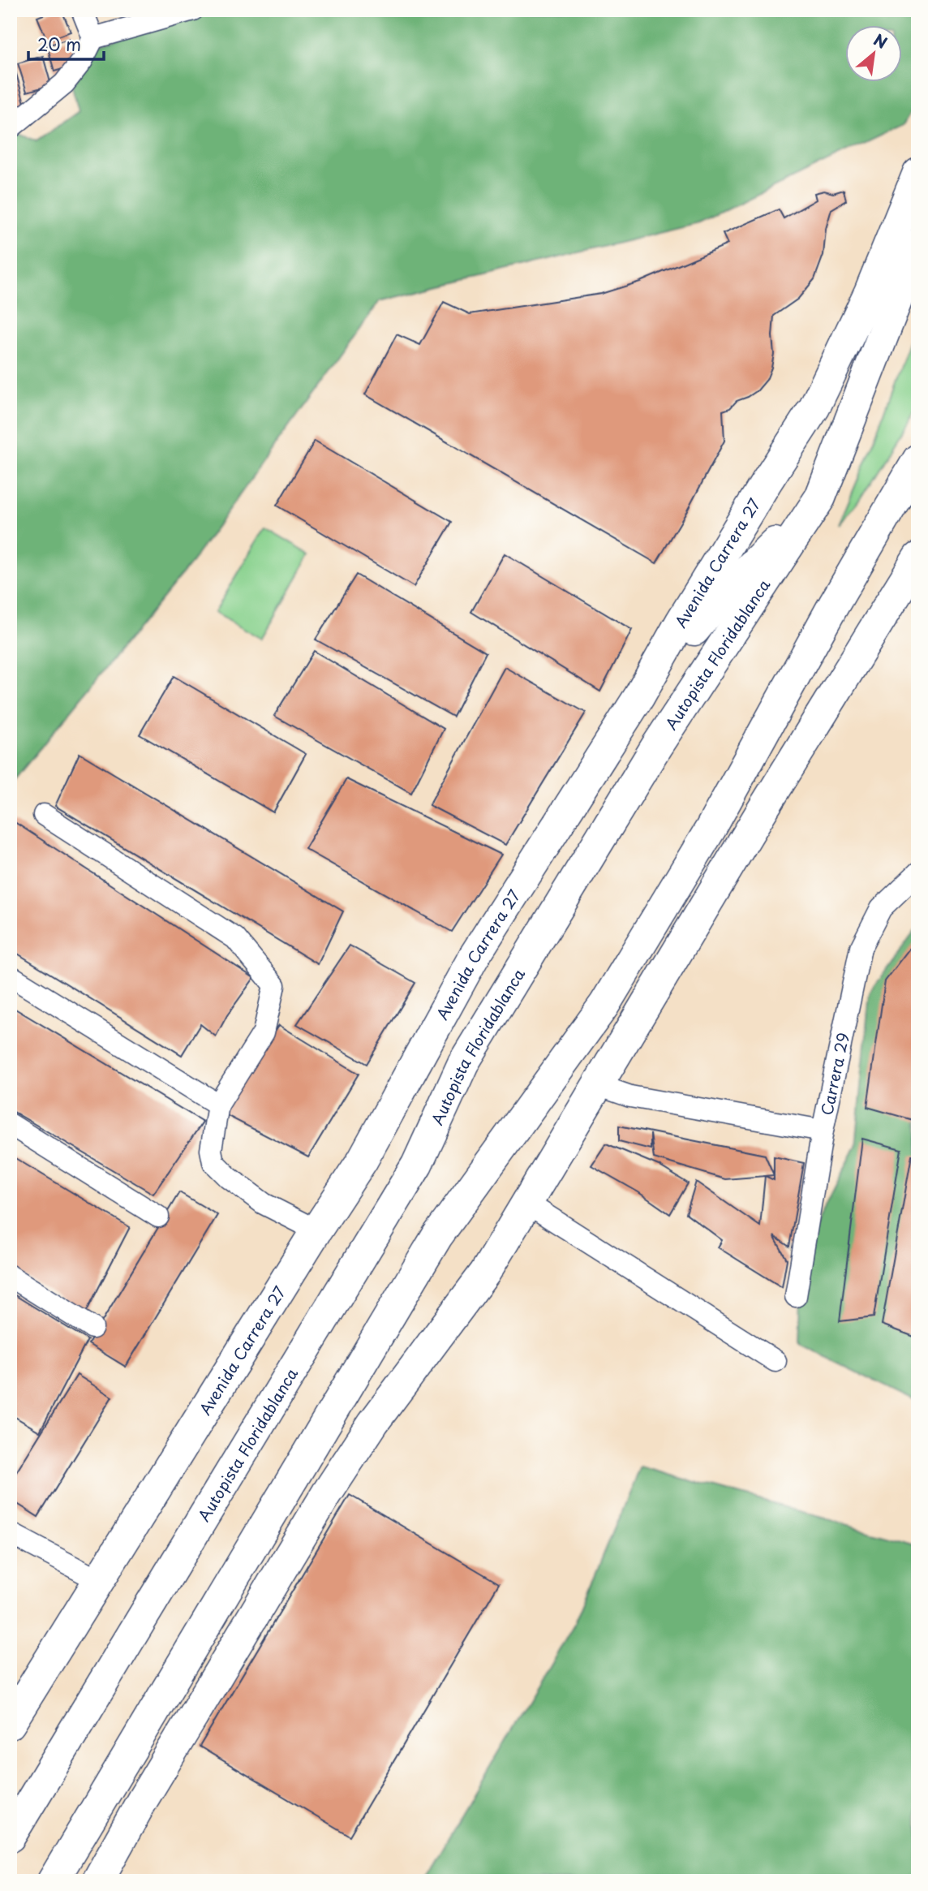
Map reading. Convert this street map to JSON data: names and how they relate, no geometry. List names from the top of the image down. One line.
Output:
{"streets":{"highway":["Avenida Carrera 27","Autopista Floridablanca"],"street":["Carrera 29"]},"scale_bar":"20 m","north":"top right"}
